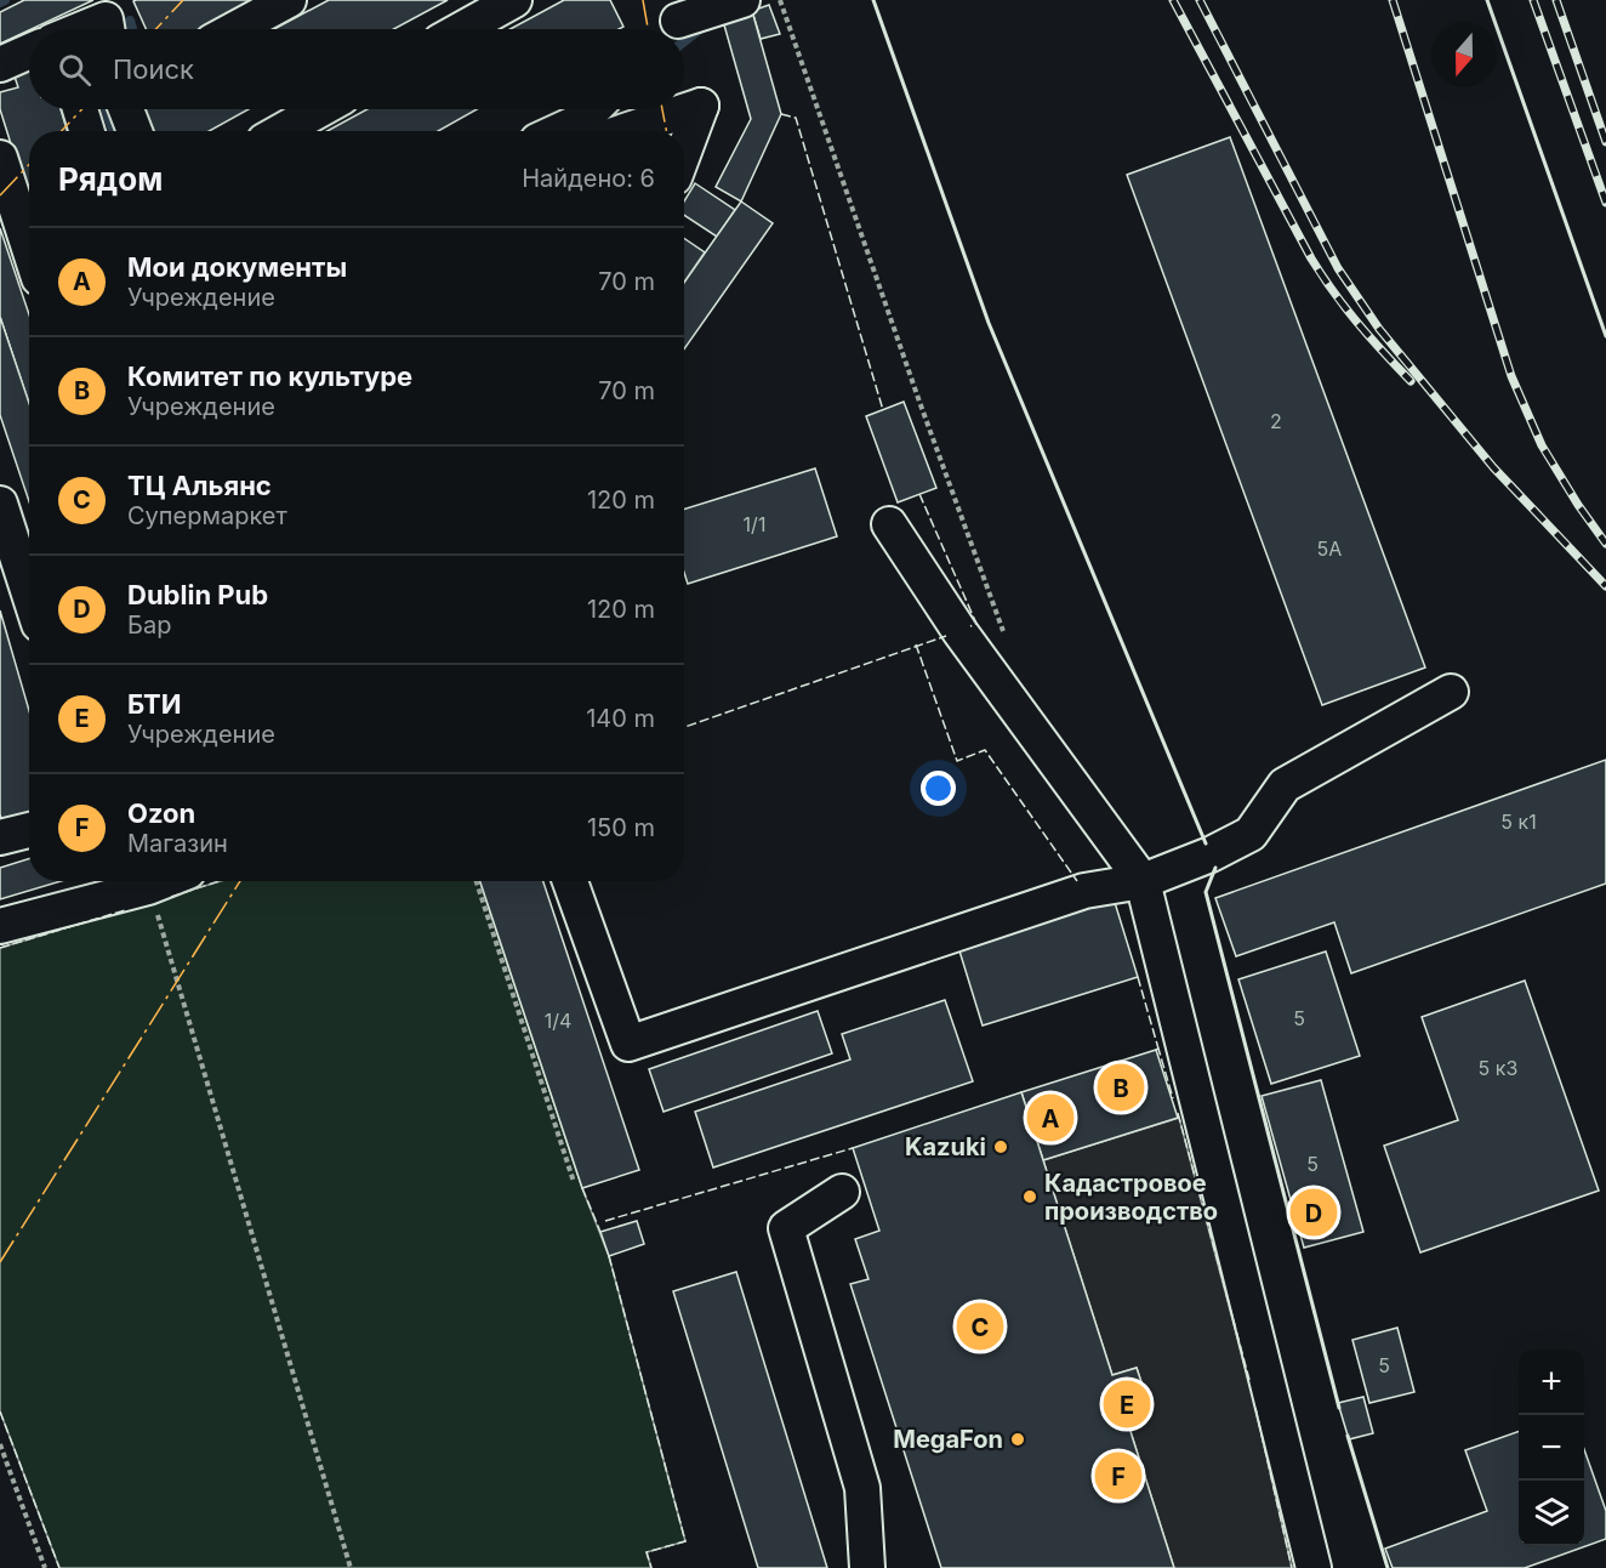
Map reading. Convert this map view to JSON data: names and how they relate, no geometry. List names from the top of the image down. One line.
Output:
{"places":["Kazuki","Кадастровое производство","MegaFon"],"house_numbers":["2","1/1","5А","5 к1","5","1/4","5 к3","5","5"],"north":"bottom","page":{"search":"Поиск","heading":["Рядом","Найдено: 6"],"list":[{"mark":"A","name":"Мои документы","note":"Учреждение","value":"70 m"},{"mark":"B","name":"Комитет по культуре","note":"Учреждение","value":"70 m"},{"mark":"C","name":"ТЦ Альянс","note":"Супермаркет","value":"120 m"},{"mark":"D","name":"Dublin Pub","note":"Бар","value":"120 m"},{"mark":"E","name":"БТИ","note":"Учреждение","value":"140 m"},{"mark":"F","name":"Ozon","note":"Магазин","value":"150 m"}],"pins":["B","A","D","C","E","F"],"map_buttons":["+","−"]}}
